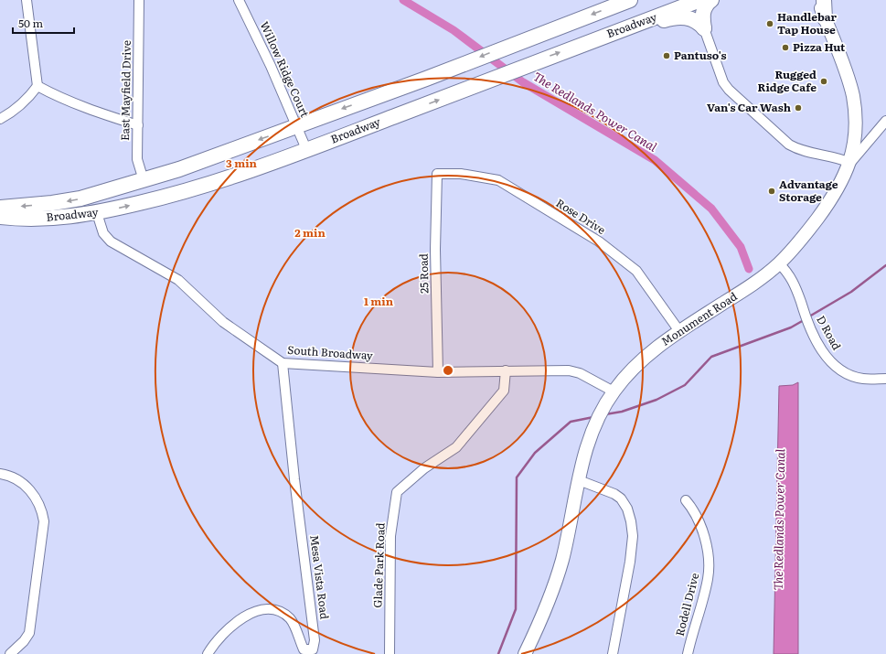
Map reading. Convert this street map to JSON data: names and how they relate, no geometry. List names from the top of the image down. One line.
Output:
{"streets":{"main road":["Broadway","Monument Road"],"street":["Willow Ridge Court","East Mayfield Drive","Rose Drive","25 Road","D Road","South Broadway","Glade Park Road","Mesa Vista Road","Rodell Drive"]},"crossings":[["Broadway","Willow Ridge Court"],["Broadway","East Mayfield Drive"],["Broadway","South Broadway"],["Rose Drive","25 Road"],["Rose Drive","Monument Road"],["25 Road","South Broadway"],["Monument Road","D Road"],["Monument Road","South Broadway"],["South Broadway","Glade Park Road"],["South Broadway","Mesa Vista Road"]],"water":["The Redlands Power Canal"],"places":["Handlebar Tap House","Pizza Hut","Pantuso's","Rugged Ridge Cafe","Van's Car Wash","Advantage Storage"],"scale_bar":"50 m","rings":["3 min","2 min","1 min"]}
